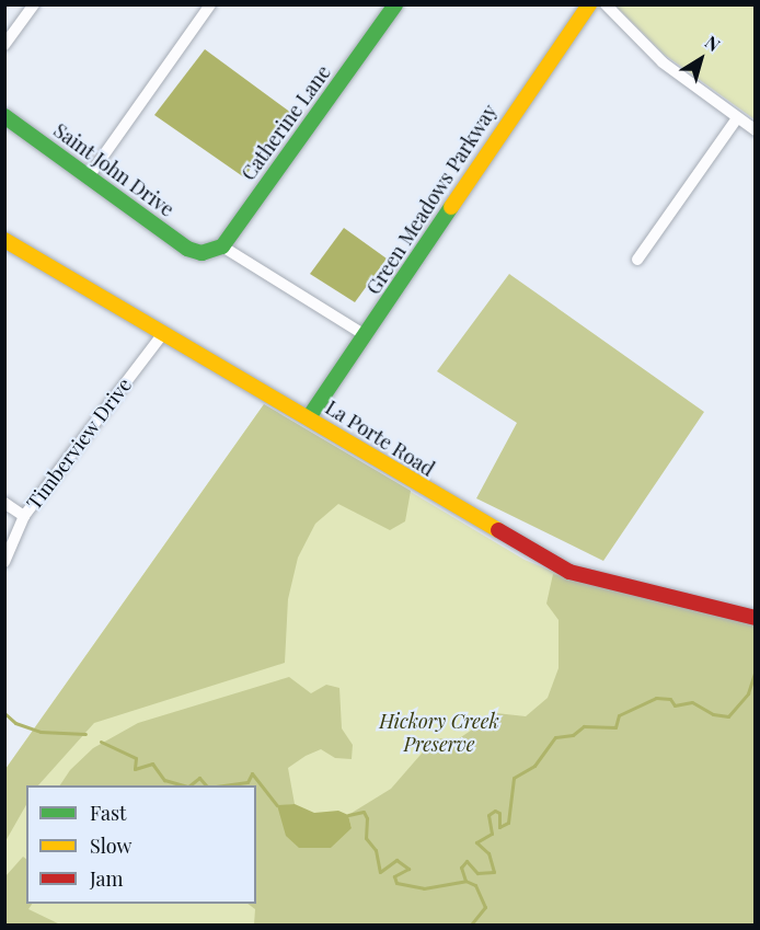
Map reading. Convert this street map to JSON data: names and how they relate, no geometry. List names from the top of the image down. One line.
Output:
{"streets":{"street":["Catherine Lane","Saint John Drive","Green Meadows Parkway","La Porte Road","Timberview Drive"]},"crossings":[["Catherine Lane","Saint John Drive"],["Green Meadows Parkway","La Porte Road"],["La Porte Road","Timberview Drive"]],"parks":["Hickory Creek Preserve"],"legend":["Fast","Slow","Jam"],"north":"top right"}
